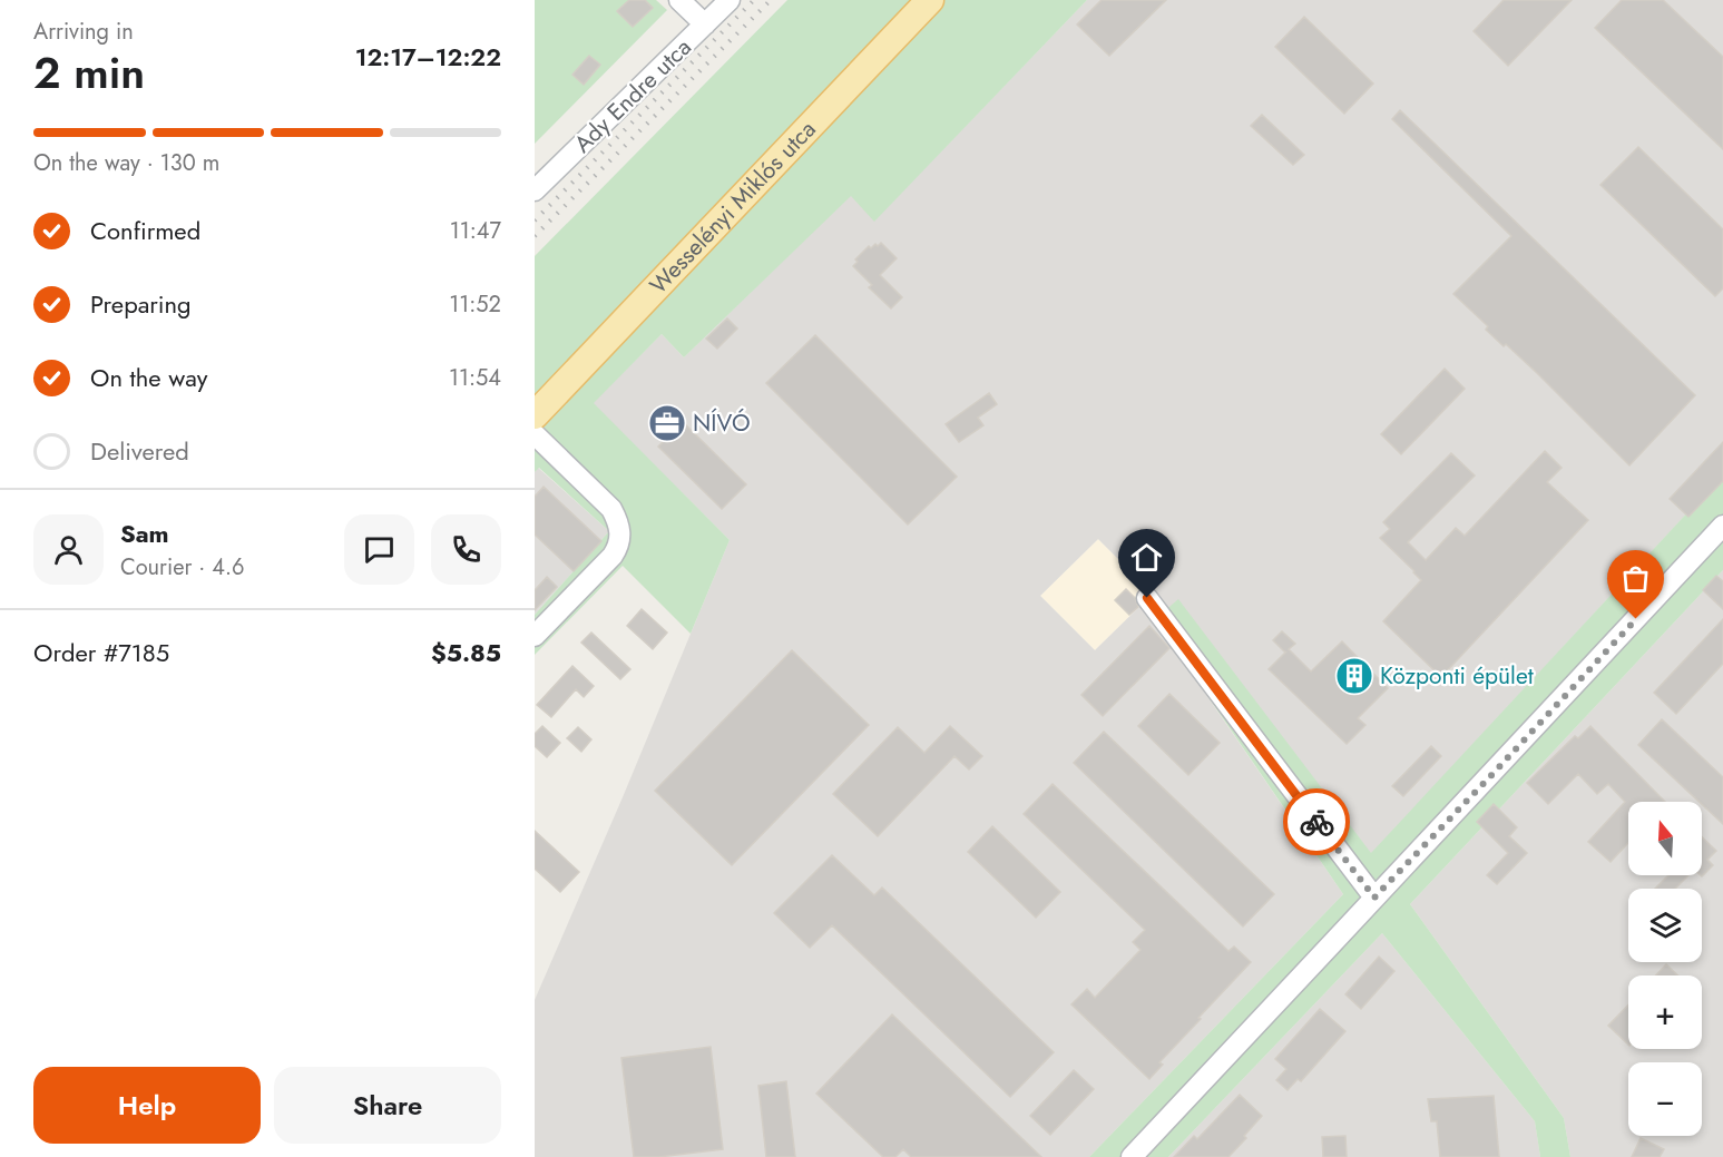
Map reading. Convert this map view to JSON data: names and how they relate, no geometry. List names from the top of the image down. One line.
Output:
{"streets":{"main road":["Wesselényi Miklós utca"],"street":["Ady Endre utca"]},"places":{"office":["NÍVÓ"],"building":["Központi épület"]},"north":"top","page":{"heading":["2 min","Arriving in","12:17–12:22"],"panel":["Sam","Courier · 4.6","Order #7185","$5.85"],"bar":"On the way · 130 m","list":[["Confirmed","11:47"],["Preparing","11:52"],["On the way","11:54"],"Delivered"],"map_buttons":["+","−"],"buttons":["Help","Share"]}}
